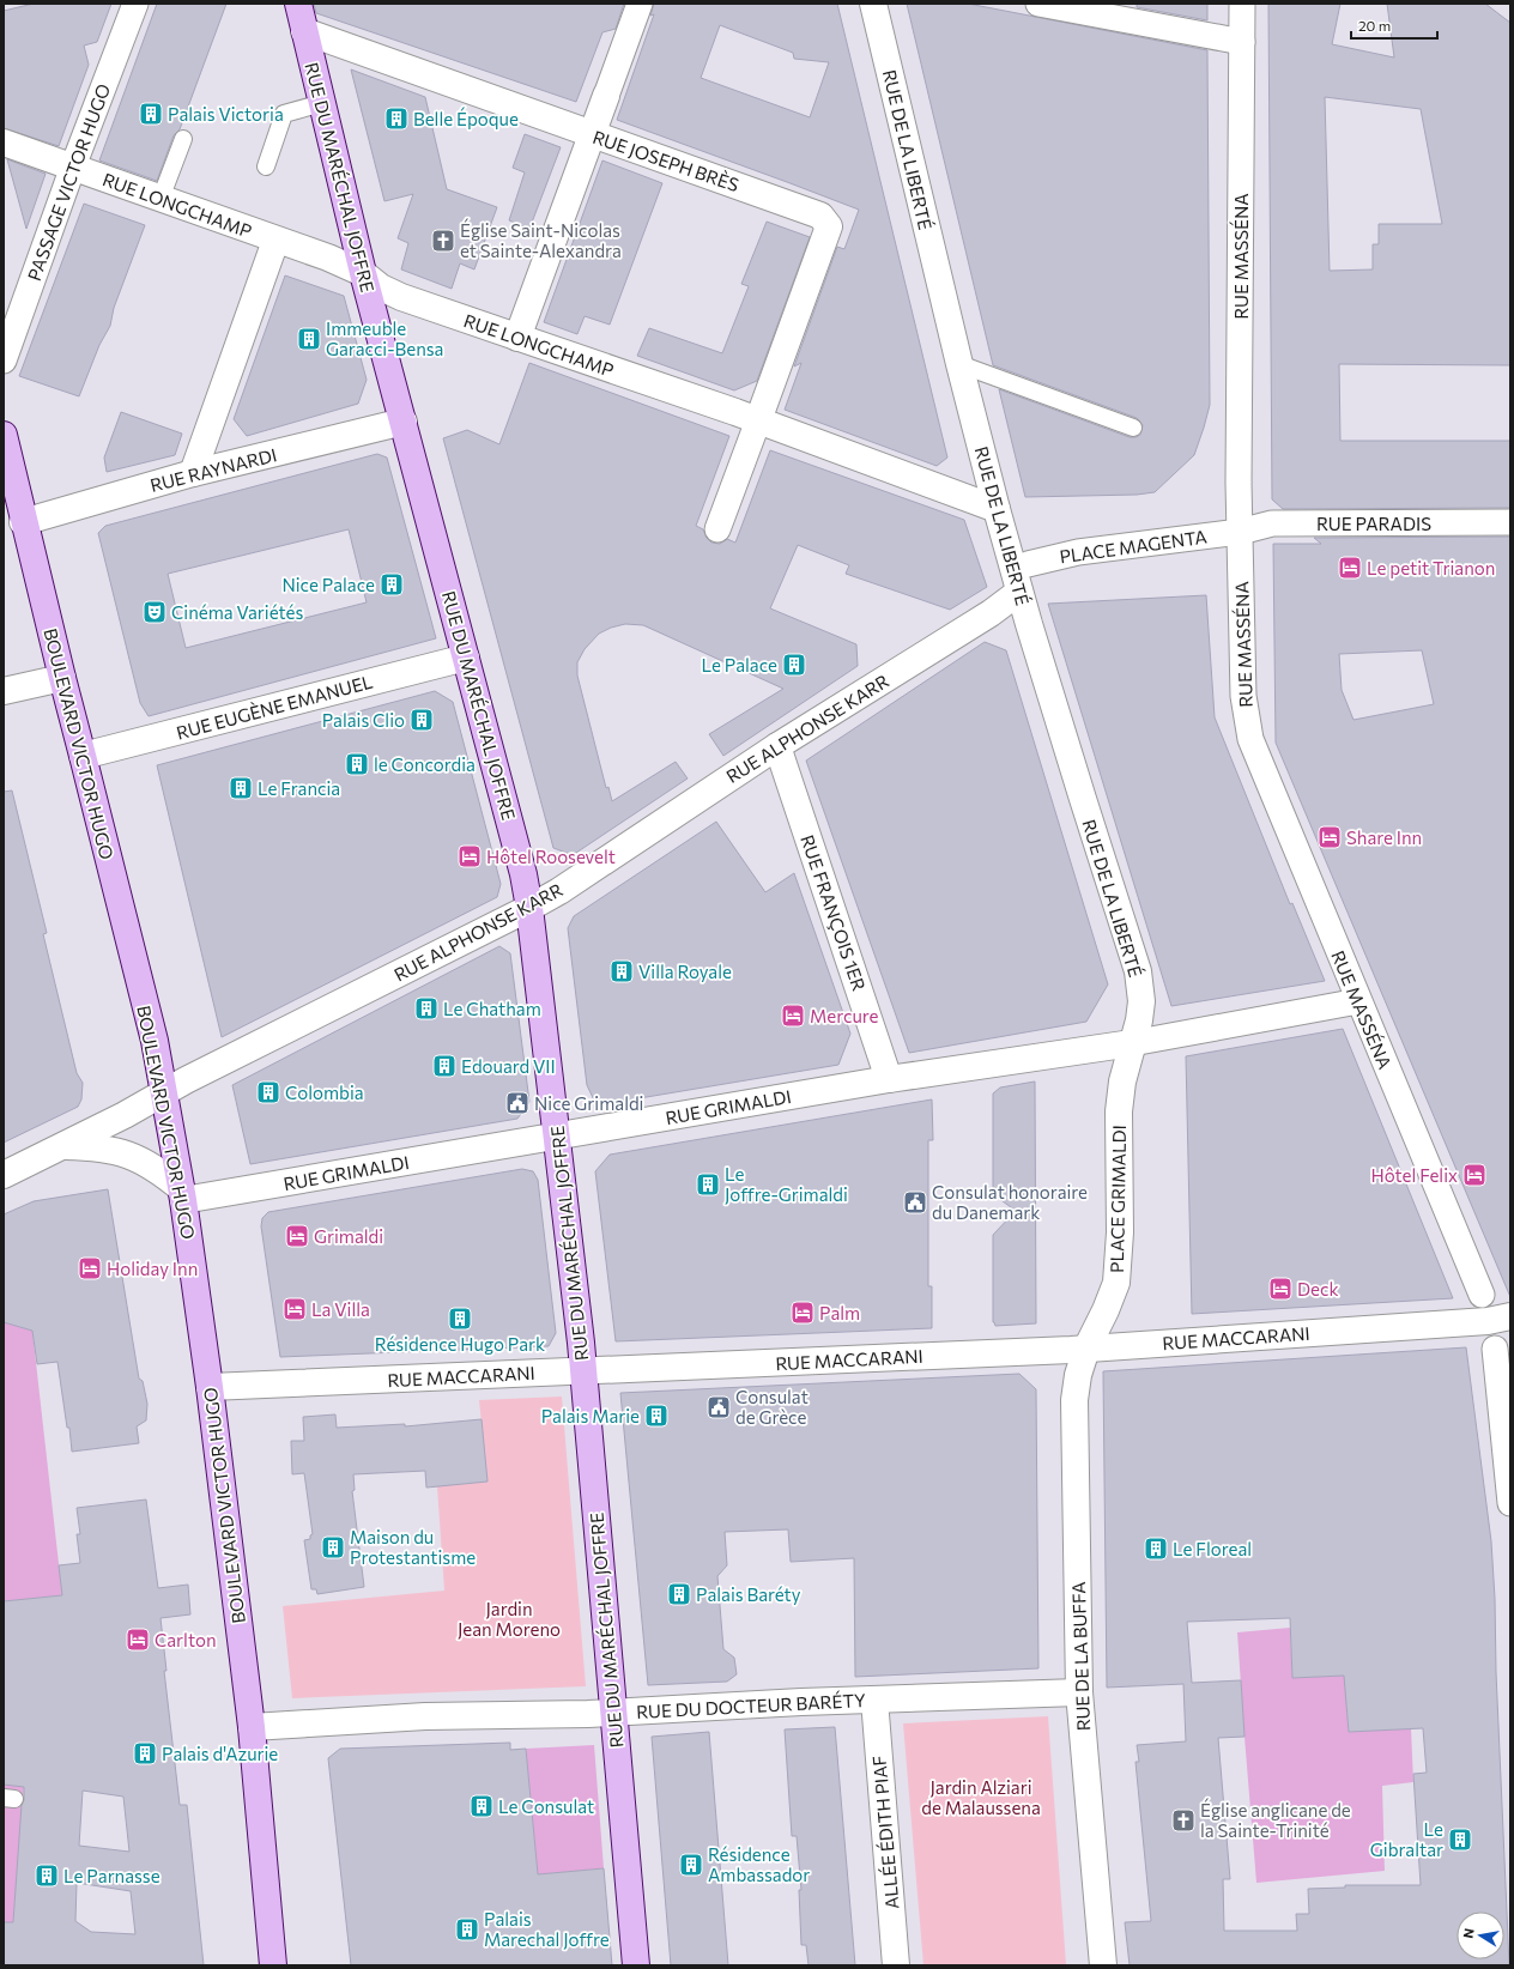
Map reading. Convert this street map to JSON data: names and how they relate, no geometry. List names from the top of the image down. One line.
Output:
{"streets":{"main road":["RUE DU MARÉCHAL JOFFRE","BOULEVARD VICTOR HUGO"],"street":["RUE DE LA LIBERTÉ","RUE JOSEPH BRÈS","PASSAGE VICTOR HUGO","RUE LONGCHAMP","RUE MASSÉNA","RUE RAYNARDI","RUE PARADIS","PLACE MAGENTA","RUE EUGÈNE EMANUEL","RUE ALPHONSE KARR","RUE FRANÇOIS 1ER","RUE GRIMALDI","PLACE GRIMALDI","RUE MACCARANI","RUE DE LA BUFFA","RUE DU DOCTEUR BARÉTY","ALLÉE ÉDITH PIAF"]},"crossings":[["RUE DE LA LIBERTÉ","RUE LONGCHAMP"],["RUE DE LA LIBERTÉ","RUE ALPHONSE KARR"],["RUE DE LA LIBERTÉ","RUE GRIMALDI"],["RUE DE LA LIBERTÉ","PLACE GRIMALDI"],["RUE JOSEPH BRÈS","RUE DU MARÉCHAL JOFFRE"],["RUE JOSEPH BRÈS","RUE LONGCHAMP"],["RUE DU MARÉCHAL JOFFRE","RUE LONGCHAMP"],["RUE DU MARÉCHAL JOFFRE","RUE RAYNARDI"],["RUE DU MARÉCHAL JOFFRE","RUE EUGÈNE EMANUEL"],["RUE DU MARÉCHAL JOFFRE","RUE ALPHONSE KARR"],["RUE DU MARÉCHAL JOFFRE","RUE GRIMALDI"],["RUE DU MARÉCHAL JOFFRE","RUE MACCARANI"],["RUE DU MARÉCHAL JOFFRE","RUE DU DOCTEUR BARÉTY"],["PASSAGE VICTOR HUGO","RUE LONGCHAMP"],["RUE MASSÉNA","RUE PARADIS"],["RUE MASSÉNA","PLACE MAGENTA"],["RUE RAYNARDI","BOULEVARD VICTOR HUGO"],["RUE PARADIS","PLACE MAGENTA"],["RUE EUGÈNE EMANUEL","BOULEVARD VICTOR HUGO"],["RUE ALPHONSE KARR","BOULEVARD VICTOR HUGO"],["RUE ALPHONSE KARR","RUE FRANÇOIS 1ER"],["RUE ALPHONSE KARR","RUE GRIMALDI"],["BOULEVARD VICTOR HUGO","RUE GRIMALDI"],["BOULEVARD VICTOR HUGO","RUE MACCARANI"],["BOULEVARD VICTOR HUGO","RUE DU DOCTEUR BARÉTY"],["RUE FRANÇOIS 1ER","RUE GRIMALDI"],["RUE GRIMALDI","PLACE GRIMALDI"],["PLACE GRIMALDI","RUE MACCARANI"],["PLACE GRIMALDI","RUE DE LA BUFFA"],["RUE MACCARANI","RUE DE LA BUFFA"],["RUE DE LA BUFFA","RUE DU DOCTEUR BARÉTY"],["RUE DU DOCTEUR BARÉTY","ALLÉE ÉDITH PIAF"]],"parks":["Jardin Jean Moreno","Jardin Alziari de Malaussena"],"places":{"building":["Palais Victoria","Belle Époque","Immeuble Garacci-Bensa","Nice Palace","Le Palace","Palais Clio","le Concordia","Le Francia","Villa Royale","Le Chatham","Edouard VII","Colombia","Le Joffre-Grimaldi","Résidence Hugo Park","Palais Marie","Maison du Protestantisme","Le Floreal","Palais Baréty","Palais d'Azurie","Le Consulat","Le Gibraltar","Résidence Ambassador","Le Parnasse","Palais Marechal Joffre"],"church":["Église Saint-Nicolas et Sainte-Alexandra","Église anglicane de la Sainte-Trinité"],"hotel":["Le petit Trianon","Share Inn","Hôtel Roosevelt","Mercure","Hôtel Felix","Grimaldi","Holiday Inn","Deck","La Villa","Palm","Carlton"],"theatre":["Cinéma Variétés"],"public building":["Nice Grimaldi","Consulat honoraire du Danemark","Consulat de Grèce"]},"scale_bar":"20 m","north":"left"}
